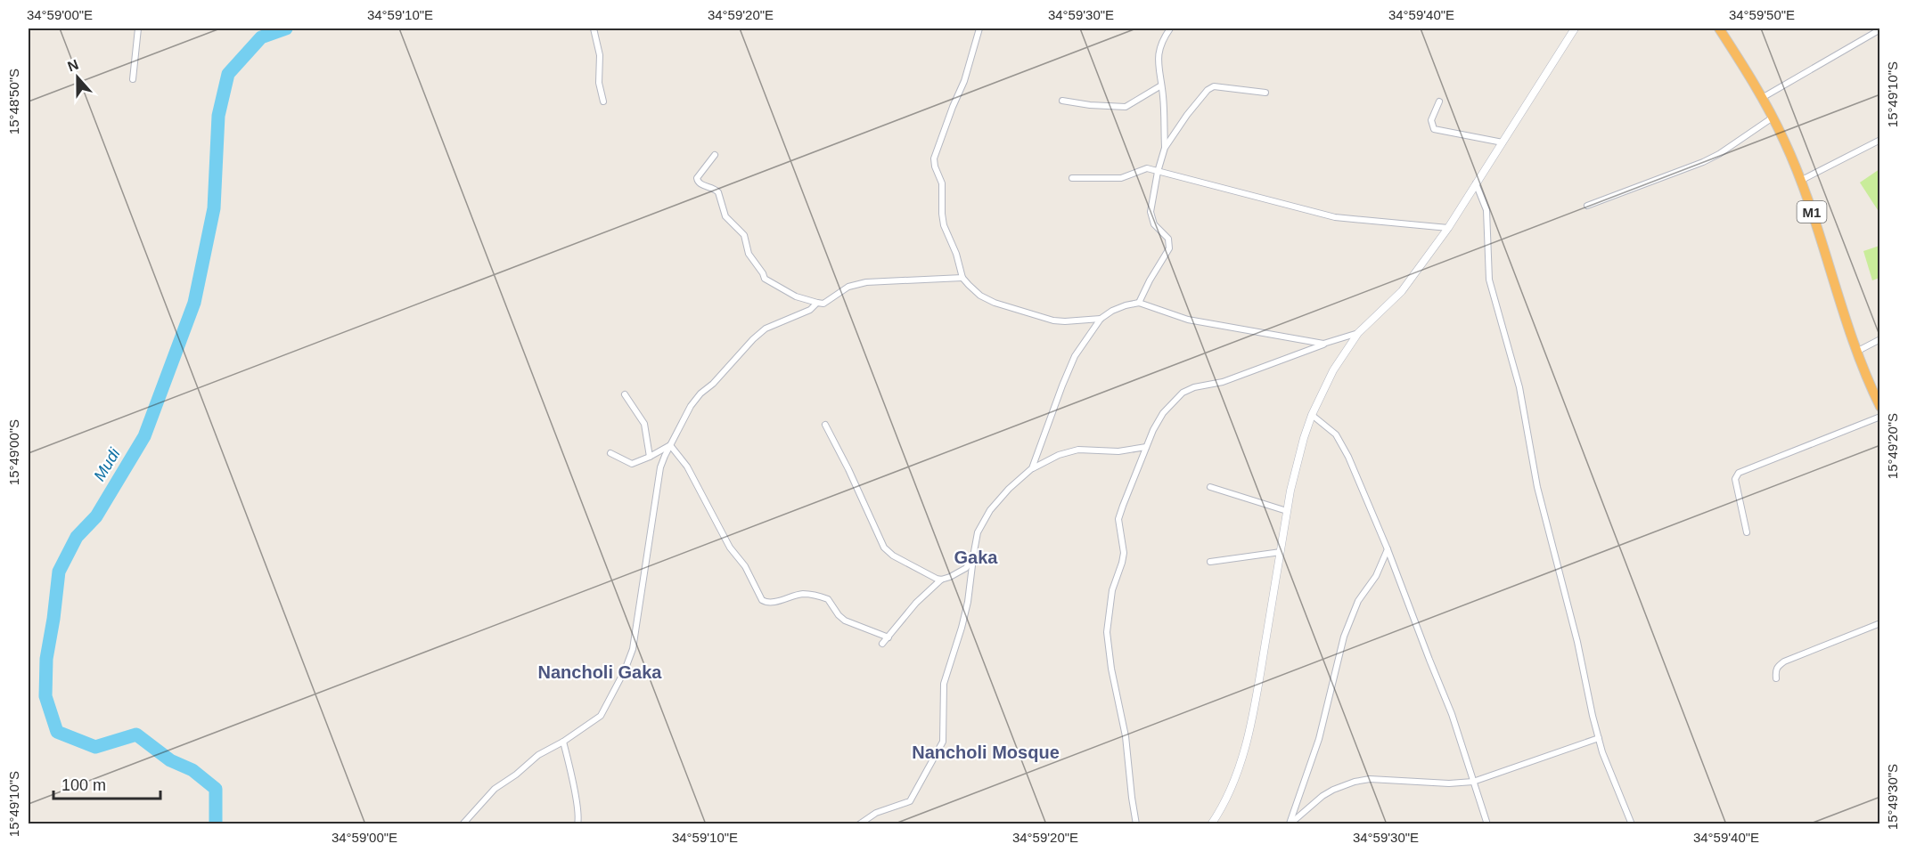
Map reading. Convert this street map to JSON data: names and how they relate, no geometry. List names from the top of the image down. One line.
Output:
{"streets":{"highway":["M1"]},"districts":["Gaka","Nancholi Gaka","Nancholi Mosque"],"water":["Mudi"],"scale_bar":"100 m","north":"top","coordinates":["34°59'00\"E","34°59'10\"E","34°59'20\"E","34°59'30\"E","34°59'40\"E","34°59'50\"E","15°49'10\"S","15°48'50\"S","15°49'20\"S","15°49'00\"S","15°49'30\"S"]}
